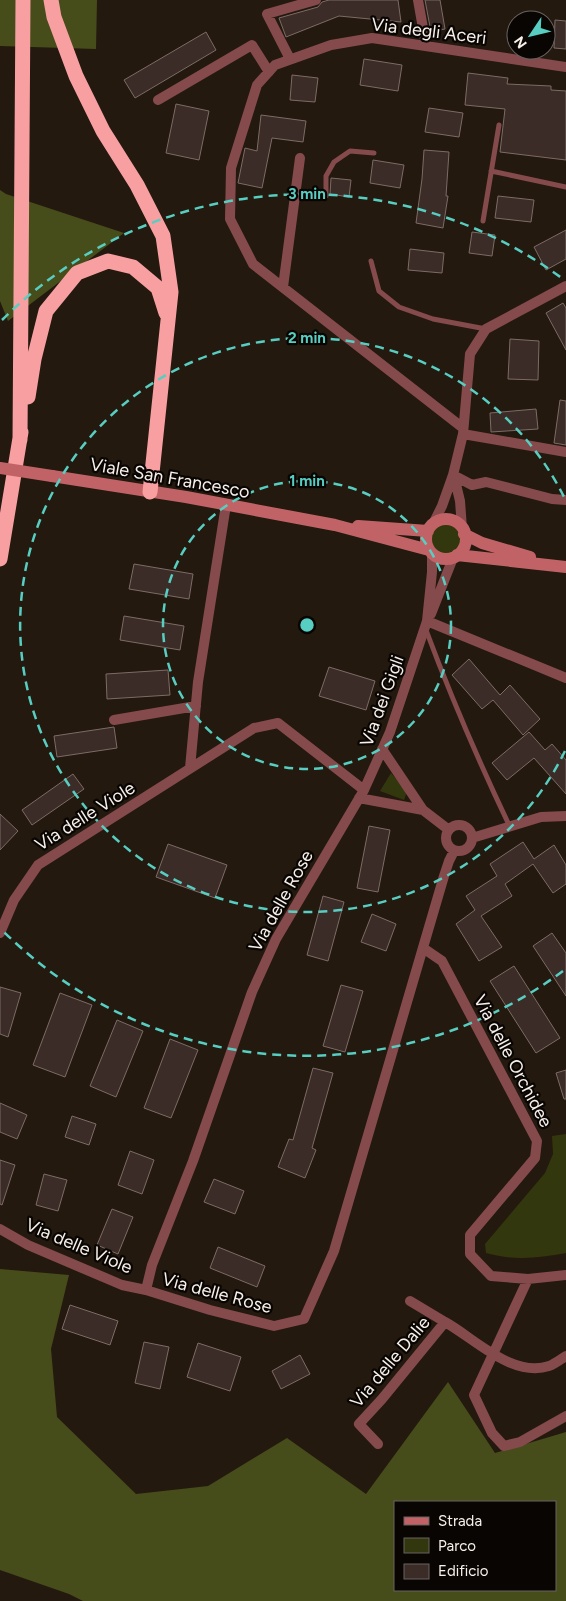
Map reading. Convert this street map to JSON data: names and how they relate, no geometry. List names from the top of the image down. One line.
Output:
{"streets":{"street":["Via degli Aceri","Viale San Francesco","Via dei Gigli","Via delle Viole","Via delle Rose","Via delle Orchidee","Via delle Dalie"]},"crossings":[["Viale San Francesco","Via dei Gigli"],["Via dei Gigli","Via delle Viole"],["Via dei Gigli","Via delle Rose"],["Via delle Viole","Via delle Rose"],["Via delle Rose","Via delle Orchidee"]],"legend":["Strada","Parco","Edificio"],"north":"bottom left","rings":["3 min","2 min","1 min"]}
